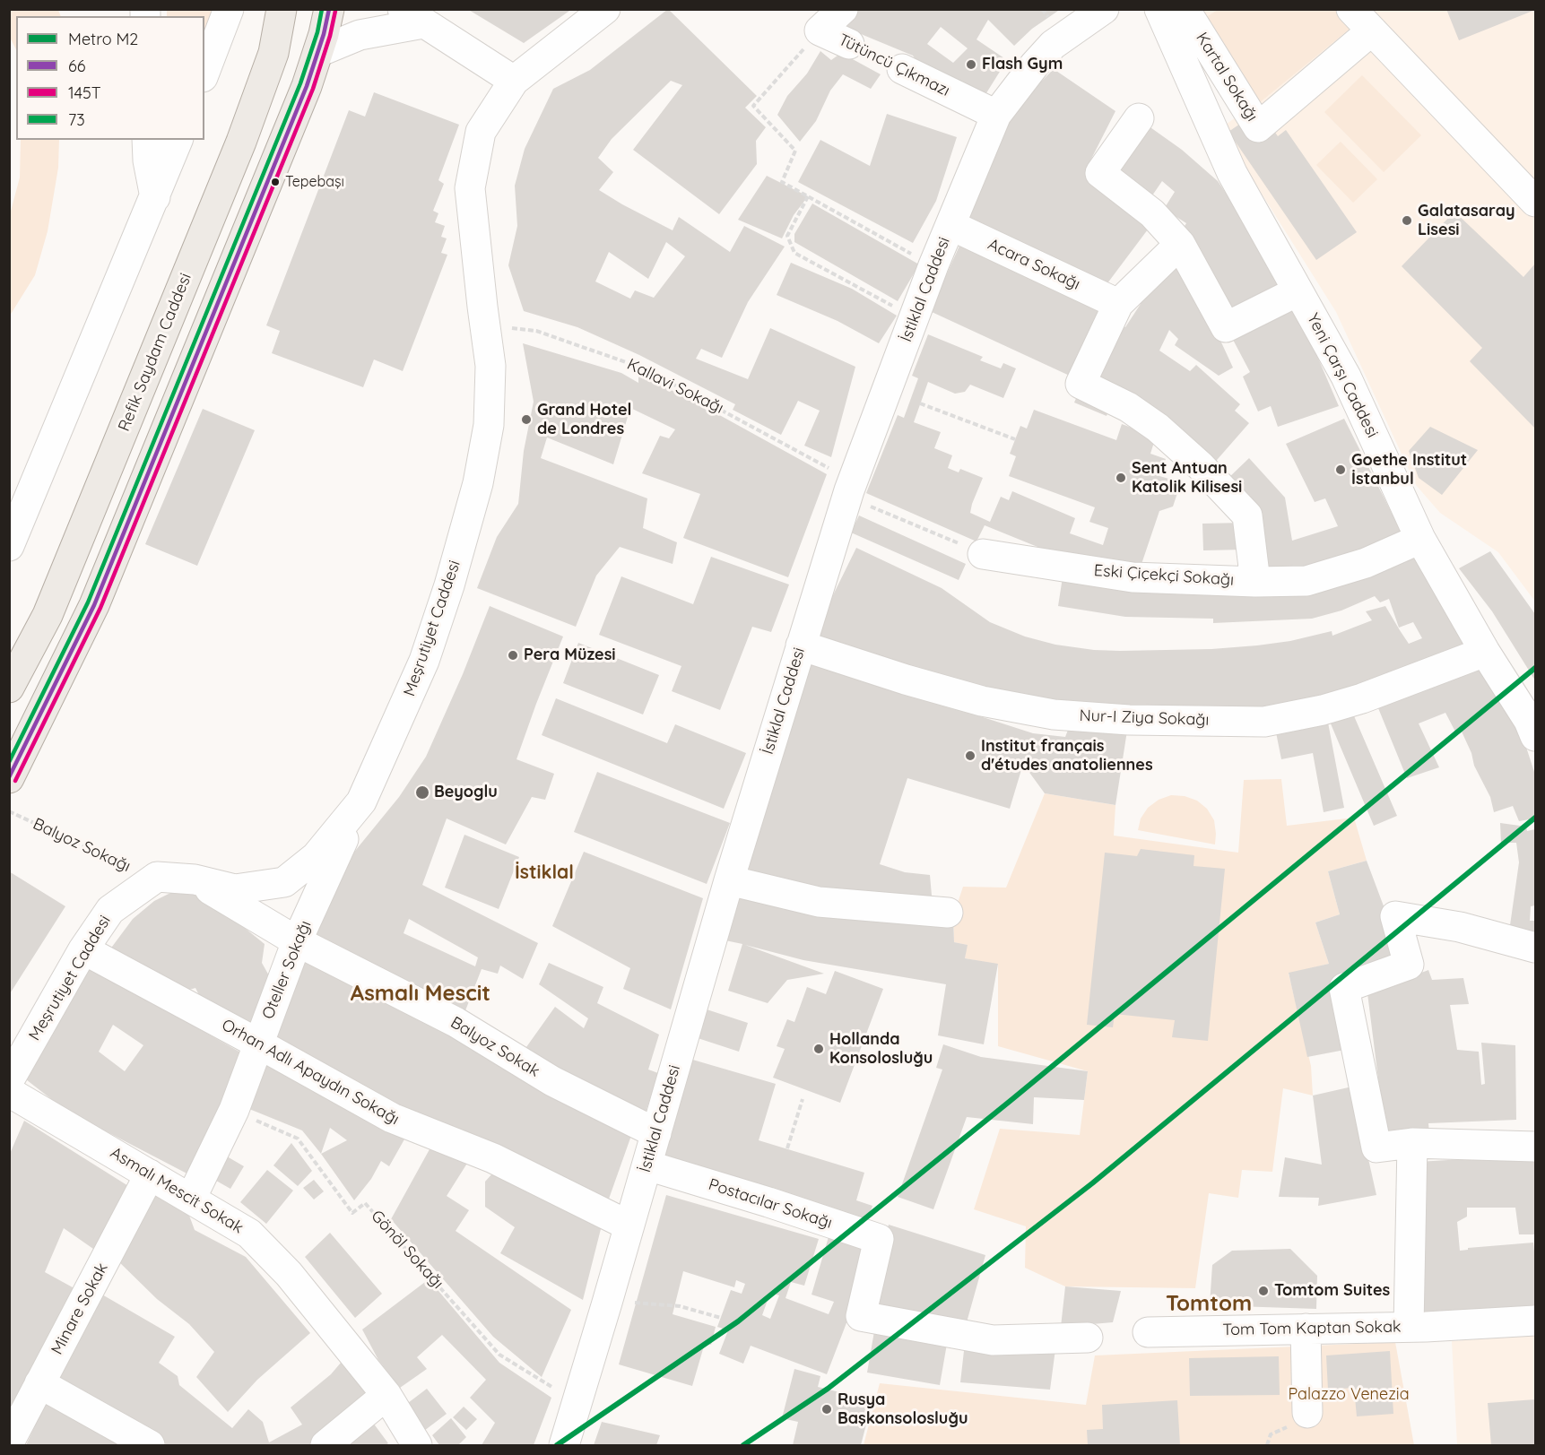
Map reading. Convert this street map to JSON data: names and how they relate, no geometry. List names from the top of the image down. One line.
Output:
{"streets":{"main road":["Refik Saydam Caddesi"],"street":["Tütüncü Çıkmazı","Kartal Sokağı","Acara Sokağı","İstiklal Caddesi","Yeni Çarşı Caddesi","Eski Çiçekçi Sokağı","Meşrutiyet Caddesi","Nur-I Ziya Sokağı","Oteller Sokağı","Balyoz Sokak","Orhan Adlı Apaydın Sokağı","Asmalı Mescit Sokak","Postacılar Sokağı","Minare Sokak","Tom Tom Kaptan Sokak"],"path":["Kallavi Sokağı","Balyoz Sokağı","Gönöl Sokağı"]},"crossings":[["Tütüncü Çıkmazı","İstiklal Caddesi"],["Acara Sokağı","İstiklal Caddesi"],["İstiklal Caddesi","Kallavi Sokağı"],["İstiklal Caddesi","Nur-I Ziya Sokağı"],["İstiklal Caddesi","Balyoz Sokak"],["İstiklal Caddesi","Orhan Adlı Apaydın Sokağı"],["İstiklal Caddesi","Postacılar Sokağı"],["İstiklal Caddesi","Gönöl Sokağı"],["Yeni Çarşı Caddesi","Eski Çiçekçi Sokağı"],["Yeni Çarşı Caddesi","Nur-I Ziya Sokağı"],["Kallavi Sokağı","Meşrutiyet Caddesi"],["Meşrutiyet Caddesi","Balyoz Sokağı"],["Meşrutiyet Caddesi","Oteller Sokağı"],["Meşrutiyet Caddesi","Balyoz Sokak"],["Meşrutiyet Caddesi","Orhan Adlı Apaydın Sokağı"],["Oteller Sokağı","Balyoz Sokak"],["Oteller Sokağı","Orhan Adlı Apaydın Sokağı"],["Oteller Sokağı","Asmalı Mescit Sokak"],["Oteller Sokağı","Gönöl Sokağı"],["Asmalı Mescit Sokak","Minare Sokak"]],"districts":["İstiklal","Asmalı Mescit","Tomtom"],"parks":["Palazzo Venezia"],"places":["Flash Gym","Tepebaşı","Galatasaray Lisesi","Grand Hotel de Londres","Goethe Institut İstanbul","Sent Antuan Katolik Kilisesi","Pera Müzesi","Institut français d'études anatoliennes","Beyoglu","Hollanda Konsolosluğu","Tomtom Suites","Rusya Başkonsolosluğu"],"lines":["transit line 66","transit line 73","transit line 145T","metro line M2"],"legend":["Metro M2","66","145T","73"]}
